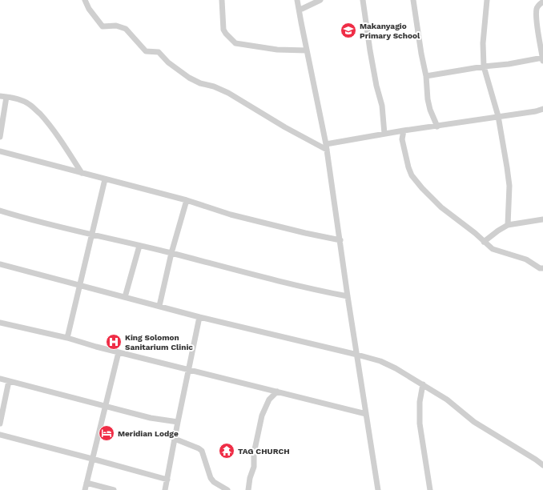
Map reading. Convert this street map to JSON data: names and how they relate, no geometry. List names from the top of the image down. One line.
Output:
{"places":{"school or university":["Makanyagio Primary School"],"hospital":["King Solomon Sanitarium Clinic"],"hotel":["Meridian Lodge"],"temple":["TAG CHURCH"]}}
